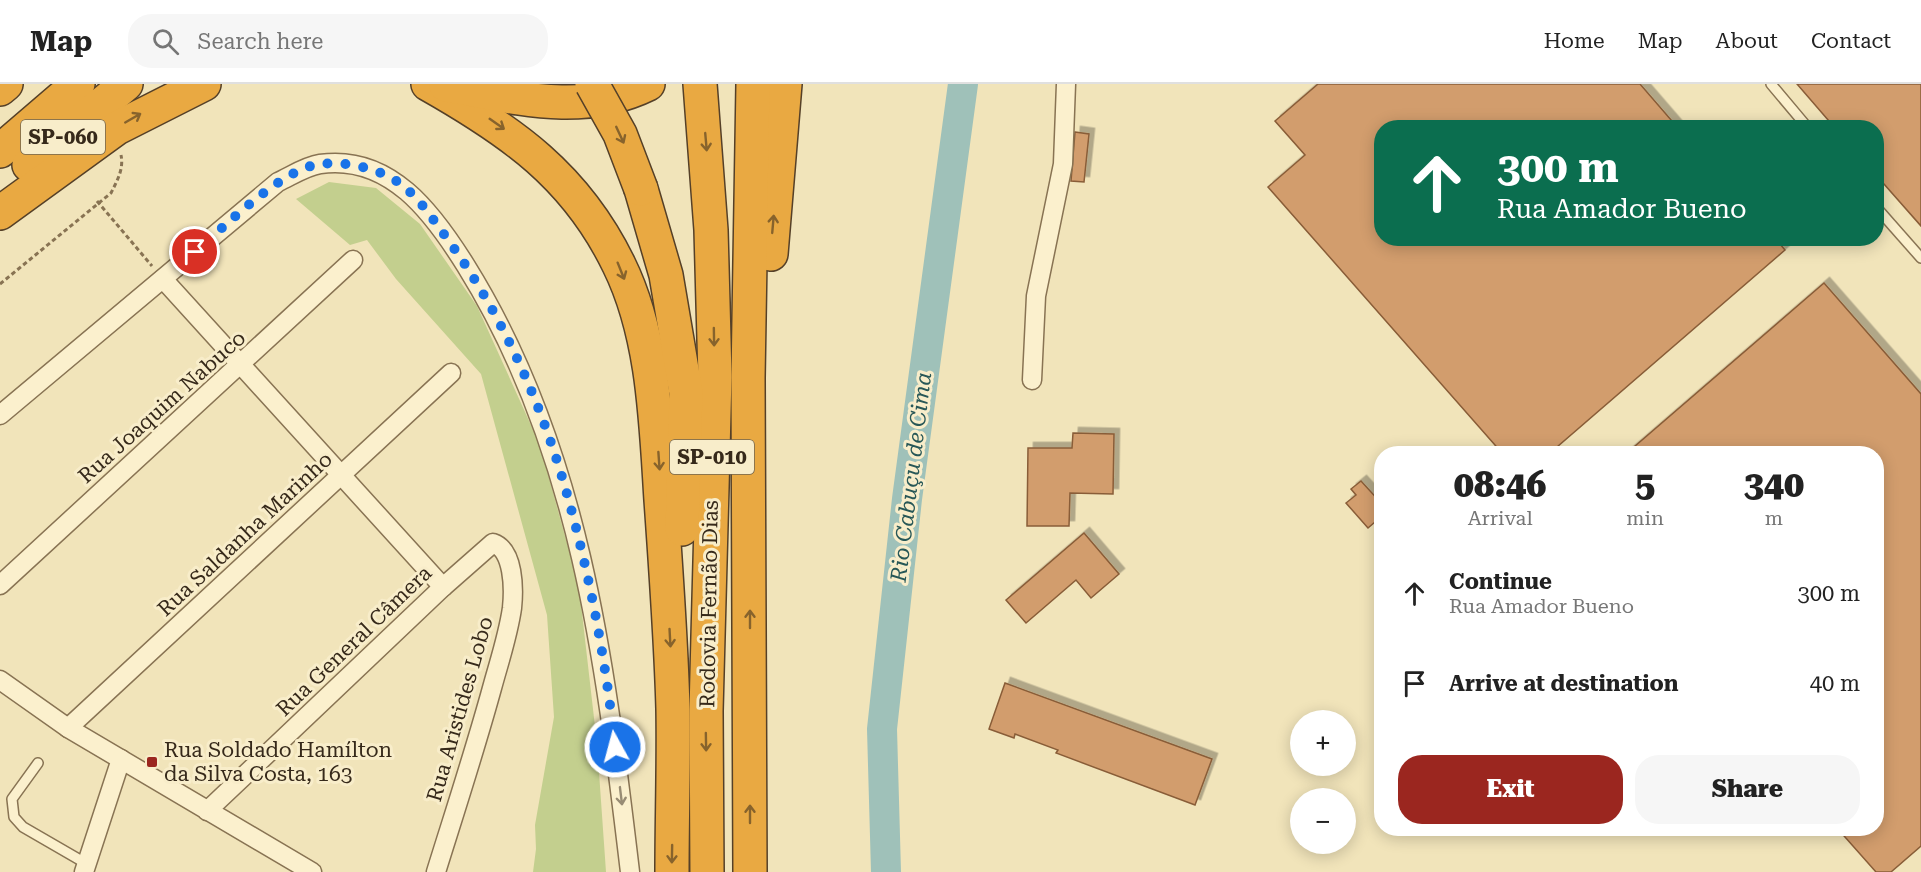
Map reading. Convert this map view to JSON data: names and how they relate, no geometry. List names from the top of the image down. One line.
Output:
{"streets":{"highway":["SP-060","SP-010","Rodovia Fernão Dias"],"street":["Rua Joaquim Nabuco","Rua Saldanha Marinho","Rua General Câmera","Rua Aristides Lobo"]},"crossings":[["Rua General Câmera","Rua Aristides Lobo"]],"water":["Rio Cabuçu de Cima"],"places":{"transit":["Rua Soldado Hamílton da Silva Costa, 163"]},"page":{"header":"Map","search":"Search here","nav":["Home","Map","About","Contact"],"turn":["300 m","Rua Amador Bueno"],"eta":["08:46","Arrival","5","min","340","m"],"list":[{"name":"Continue","note":"Rua Amador Bueno","value":"300 m"},{"name":"Arrive at destination","value":"40 m"}],"map_buttons":["+","−"],"buttons":["Exit","Share"]}}
